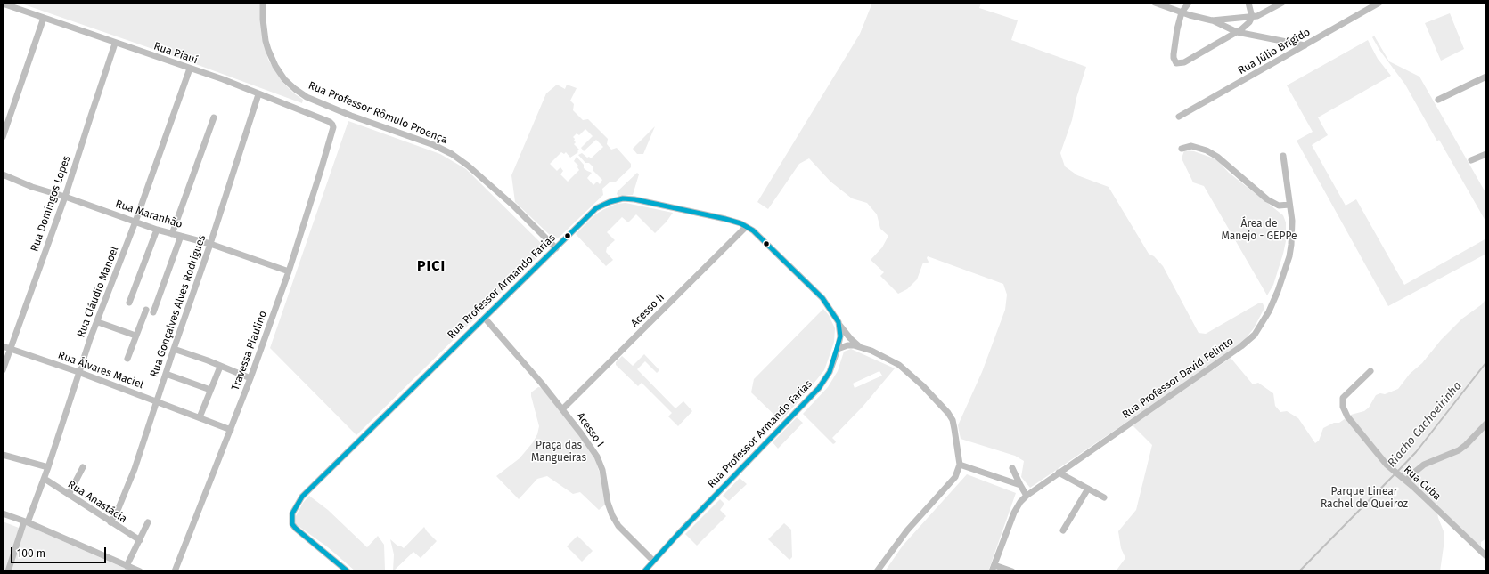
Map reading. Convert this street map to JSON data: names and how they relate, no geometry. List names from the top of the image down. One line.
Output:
{"streets":{"street":["Rua Júlio Brígido","Rua Piauí","Rua Professor Rômulo Proença","Rua Domingos Lopes","Rua Maranhão","Rua Professor Armando Farias","Rua Cláudio Manoel","Rua Gonçalves Alves Rodrigues","Acesso II","Travessa Piaulino","Rua Álvares Maciel","Rua Professor David Felinto","Acesso I","Rua Cuba","Rua Anastácia"]},"crossings":[["Rua Piauí","Rua Domingos Lopes"],["Rua Piauí","Rua Cláudio Manoel"],["Rua Piauí","Rua Gonçalves Alves Rodrigues"],["Rua Piauí","Travessa Piaulino"],["Rua Professor Rômulo Proença","Rua Professor Armando Farias"],["Rua Domingos Lopes","Rua Maranhão"],["Rua Domingos Lopes","Rua Álvares Maciel"],["Rua Maranhão","Rua Cláudio Manoel"],["Rua Maranhão","Rua Gonçalves Alves Rodrigues"],["Rua Maranhão","Travessa Piaulino"],["Rua Professor Armando Farias","Acesso II"],["Rua Professor Armando Farias","Acesso I"],["Rua Cláudio Manoel","Rua Álvares Maciel"],["Rua Cláudio Manoel","Rua Anastácia"],["Rua Gonçalves Alves Rodrigues","Rua Álvares Maciel"],["Rua Gonçalves Alves Rodrigues","Rua Anastácia"],["Acesso II","Acesso I"],["Travessa Piaulino","Rua Álvares Maciel"]],"districts":["PICI"],"water":["Riacho Cachoeirinha"],"parks":["Área de Manejo - GEPPe","Praça das Mangueiras","Parque Linear Rachel de Queiroz"],"scale_bar":"100 m"}
